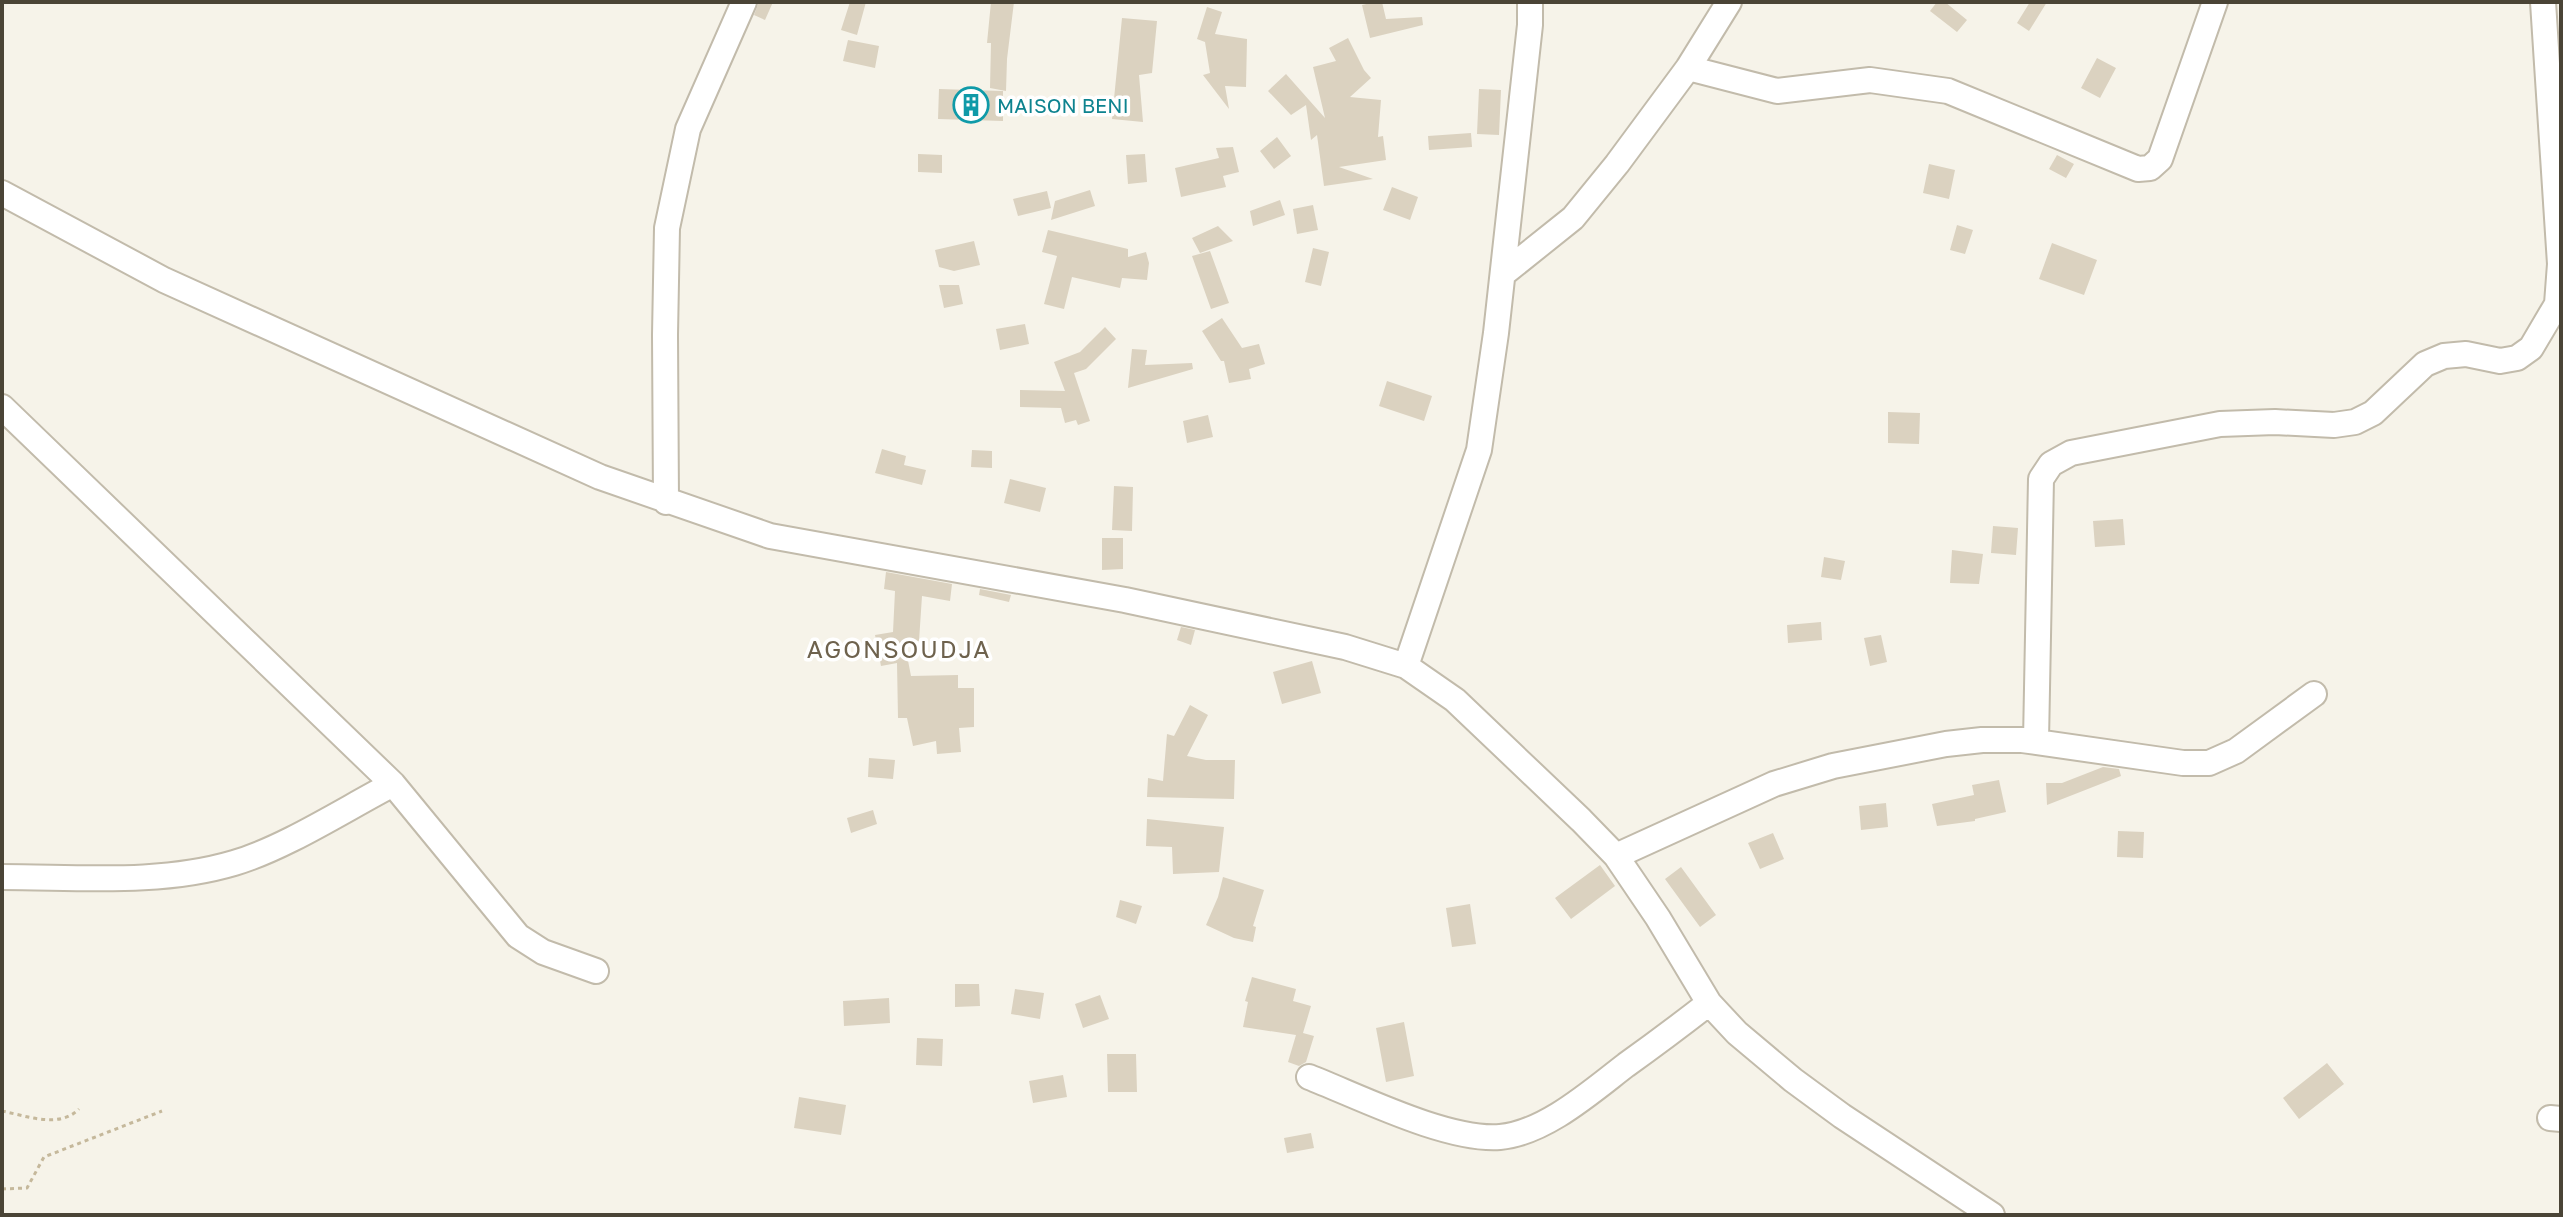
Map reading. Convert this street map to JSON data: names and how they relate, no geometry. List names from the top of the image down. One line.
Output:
{"districts":["AGONSOUDJA"],"places":{"building":["MAISON BENI"]}}
